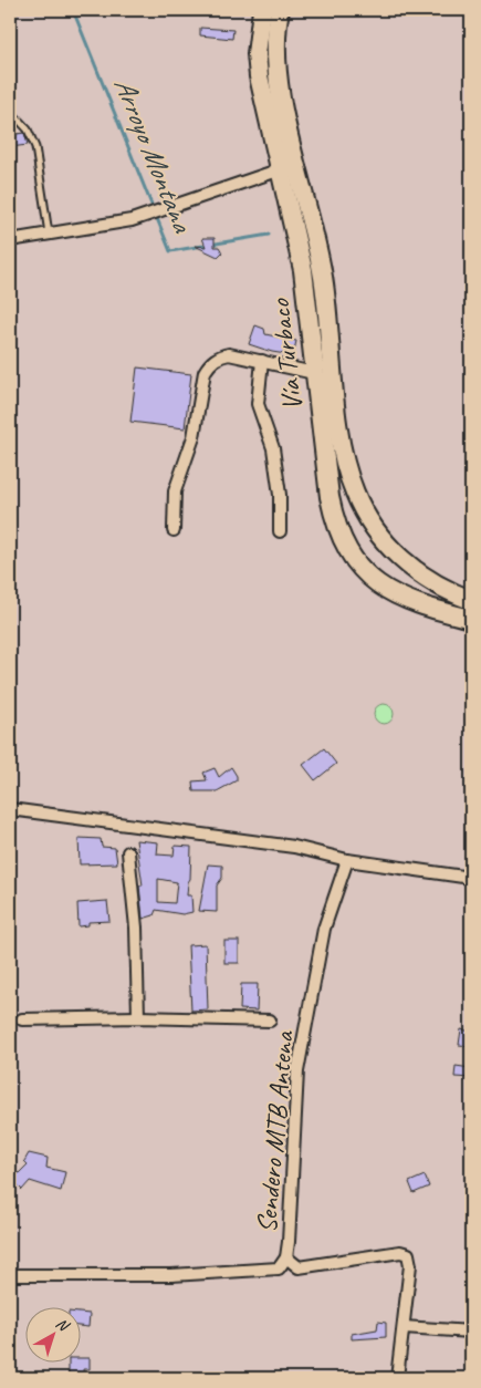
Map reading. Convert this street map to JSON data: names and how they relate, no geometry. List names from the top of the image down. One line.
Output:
{"streets":{"highway":["Vía Turbaco"],"street":["Sendero MTB Antena"]},"water":["Arroyo Montana"],"north":"top right"}
